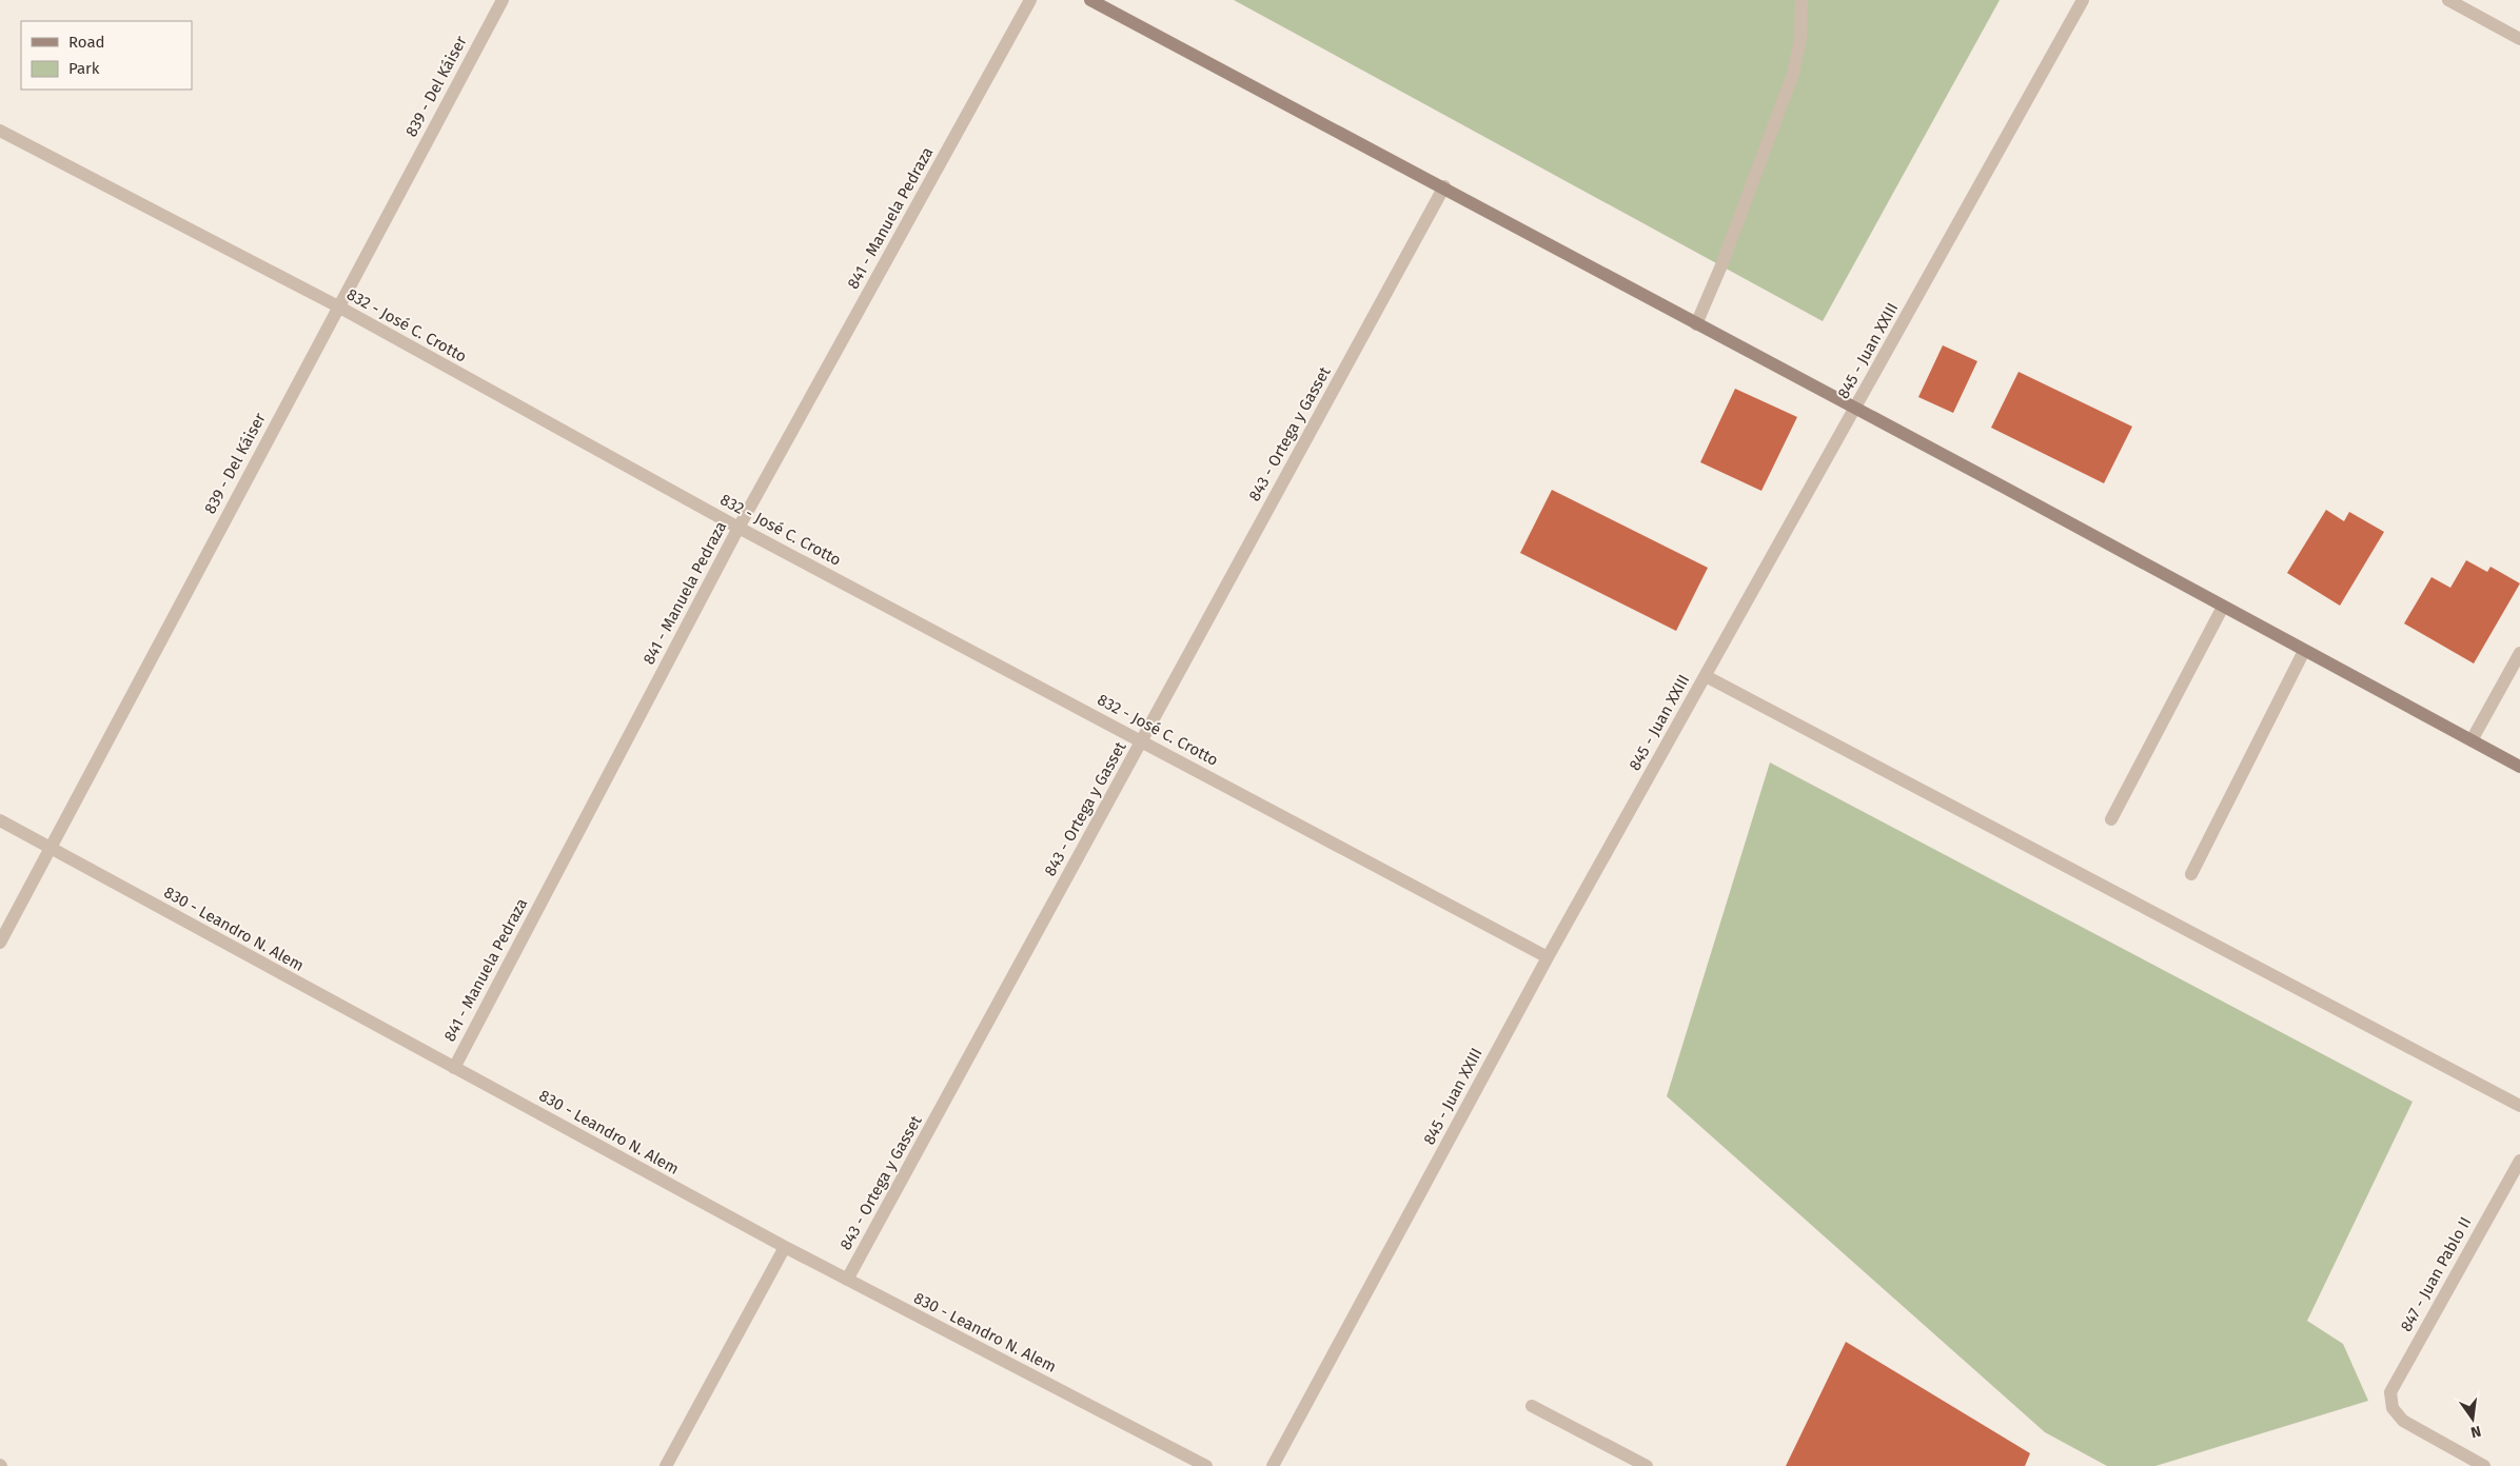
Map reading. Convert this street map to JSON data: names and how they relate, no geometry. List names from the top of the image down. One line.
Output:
{"streets":{"street":["839 - Del Káiser","841 - Manuela Pedraza","832 - José C. Crotto","845 - Juan XXIII","843 - Ortega y Gasset","830 - Leandro N. Alem","847 - Juan Pablo II"]},"crossings":[["839 - Del Káiser","832 - José C. Crotto"],["839 - Del Káiser","830 - Leandro N. Alem"],["841 - Manuela Pedraza","832 - José C. Crotto"],["841 - Manuela Pedraza","830 - Leandro N. Alem"],["832 - José C. Crotto","845 - Juan XXIII"],["832 - José C. Crotto","843 - Ortega y Gasset"],["843 - Ortega y Gasset","830 - Leandro N. Alem"]],"legend":["Road","Park"],"north":"bottom"}
